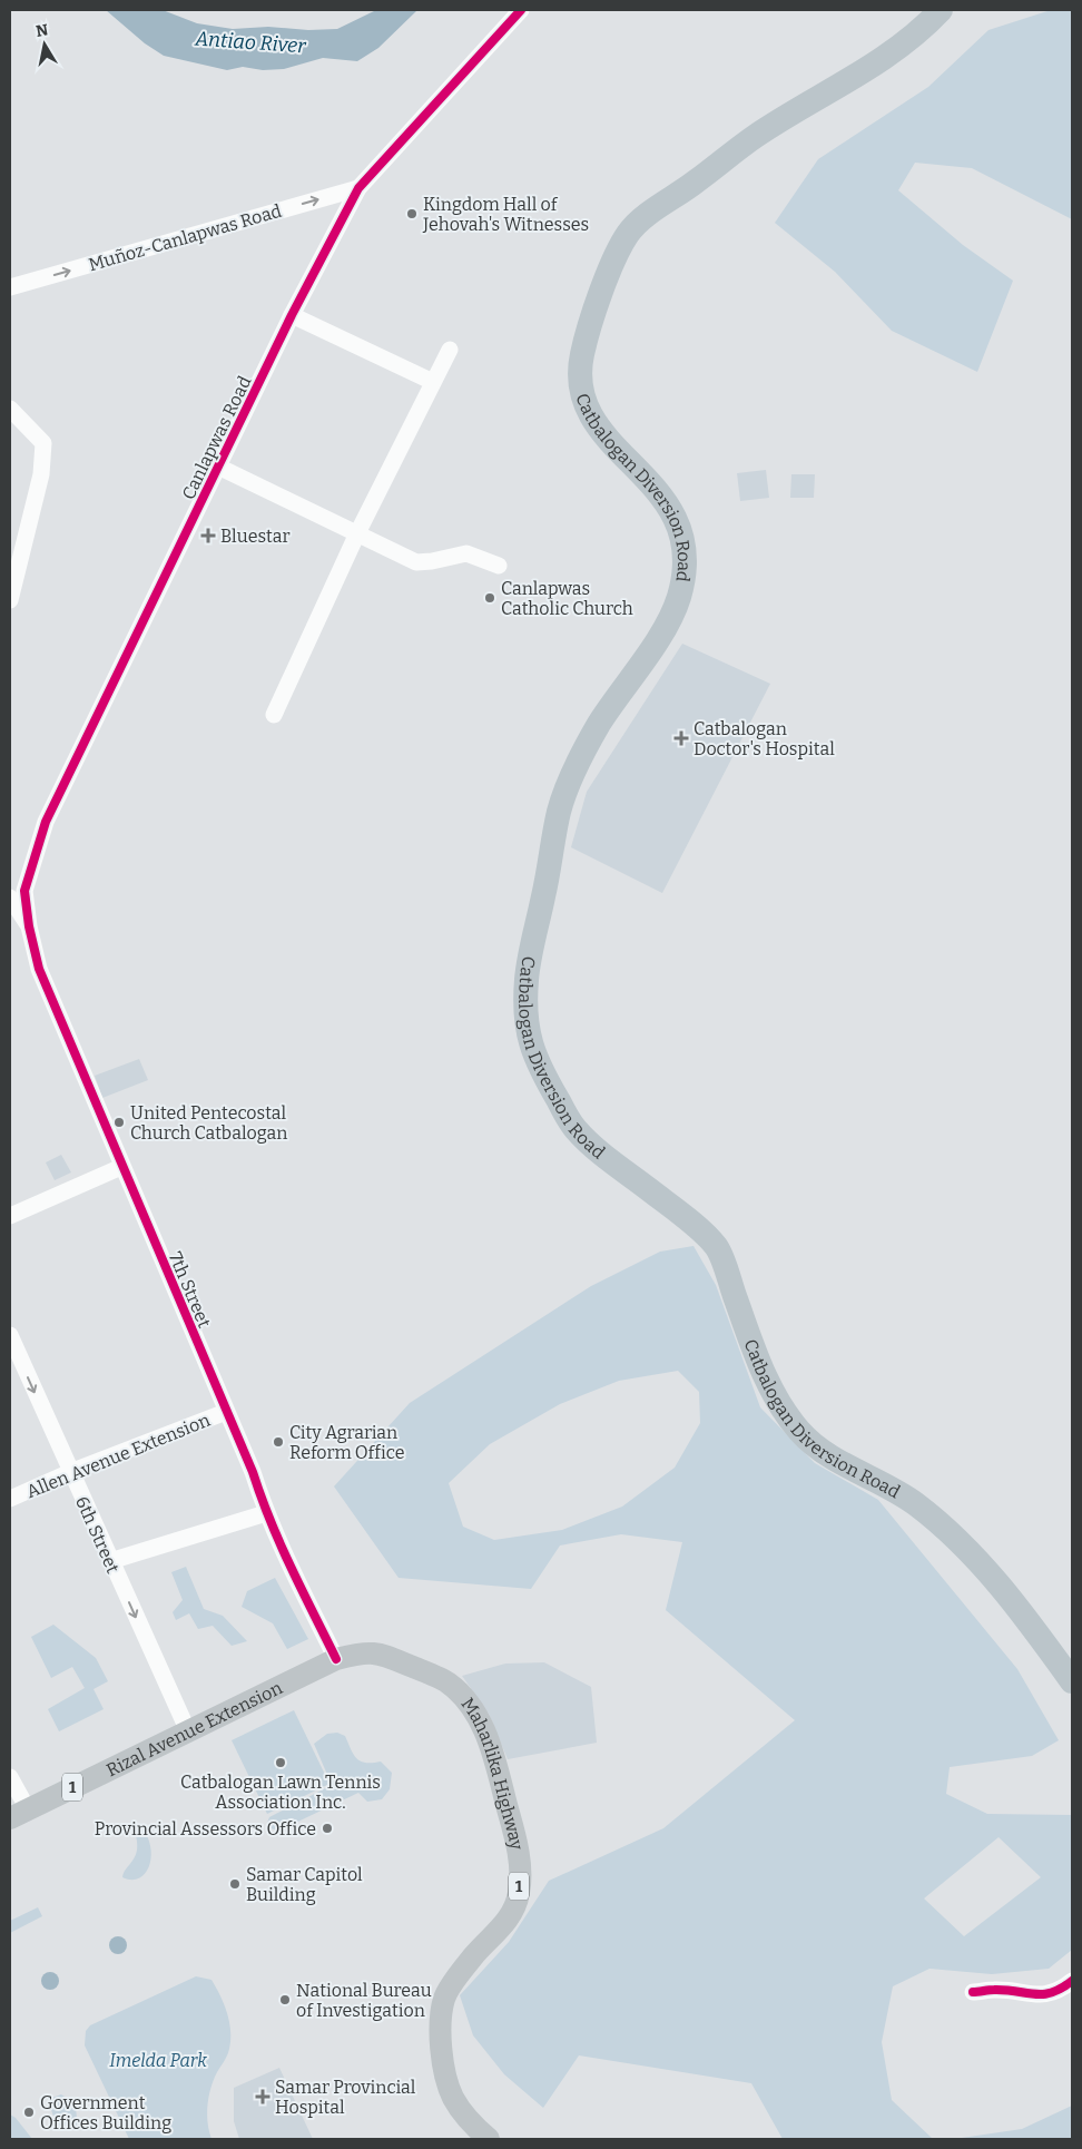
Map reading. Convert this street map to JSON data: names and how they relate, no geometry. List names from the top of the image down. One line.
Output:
{"streets":{"highway":["Catbalogan Diversion Road"],"main road":["Rizal Avenue Extension","Maharlika Highway","1"],"street":["Muñoz-Canlapwas Road","Canlapwas Road","7th Street","Allen Avenue Extension","6th Street"]},"crossings":[["Muñoz-Canlapwas Road","Canlapwas Road"],["Canlapwas Road","7th Street"],["7th Street","Allen Avenue Extension"],["7th Street","Rizal Avenue Extension"],["Allen Avenue Extension","6th Street"],["6th Street","Rizal Avenue Extension"],["Rizal Avenue Extension","Maharlika Highway"]],"one_way":["Muñoz-Canlapwas Road","6th Street"],"water":["Antiao River"],"parks":["Imelda Park"],"places":{"other":["Kingdom Hall of Jehovah's Witnesses","Canlapwas Catholic Church","United Pentecostal Church Catbalogan","City Agrarian Reform Office","Catbalogan Lawn Tennis Association Inc.","Provincial Assessors Office","Samar Capitol Building","National Bureau of Investigation","Government Offices Building"],"health":["Bluestar","Catbalogan Doctor's Hospital","Samar Provincial Hospital"]},"north":"top"}
